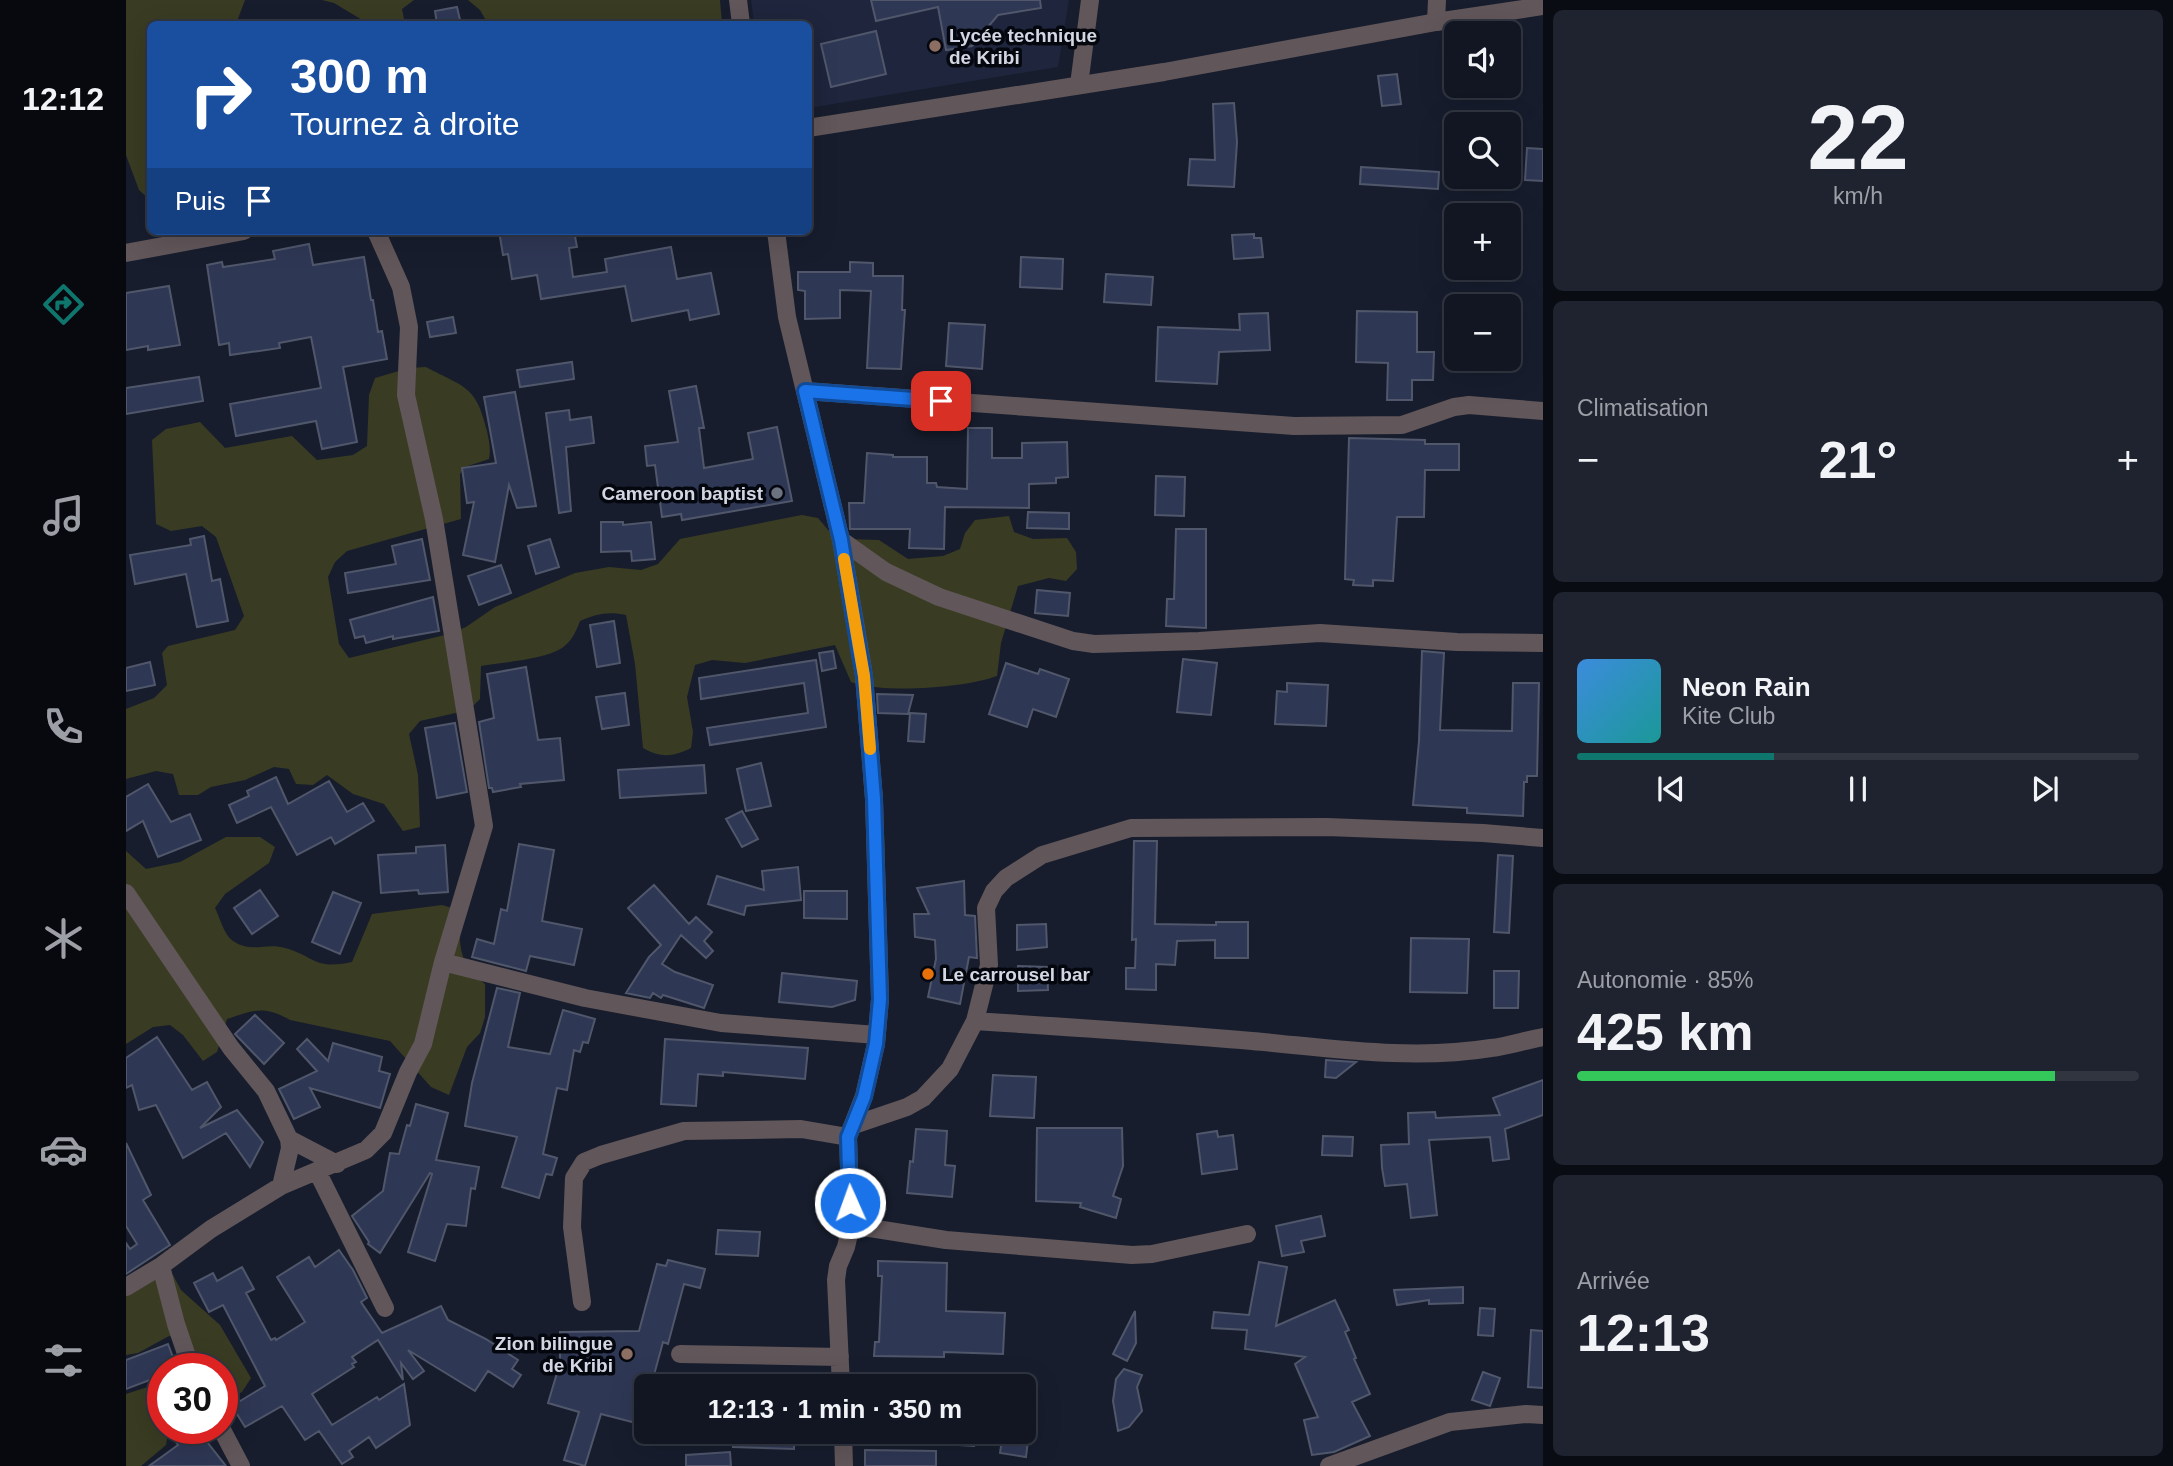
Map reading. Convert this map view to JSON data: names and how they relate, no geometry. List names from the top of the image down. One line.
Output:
{"places":["Lycée technique de Kribi","Cameroon baptist","Le carrousel bar","Zion bilingue de Kribi"],"page":{"tabs":"12:12","tile":[["22","km/h"],"Climatisation",["Autonomie · 85%","425 km"],["Arrivée","12:13"]],"map_buttons":["+","−"],"turn":["300 m","Tournez à droite"],"then":"Puis","heat":["−","21°","+"],"song":["Neon Rain","Kite Club"],"limit":"30","trip":"12:13 · 1 min · 350 m"}}
